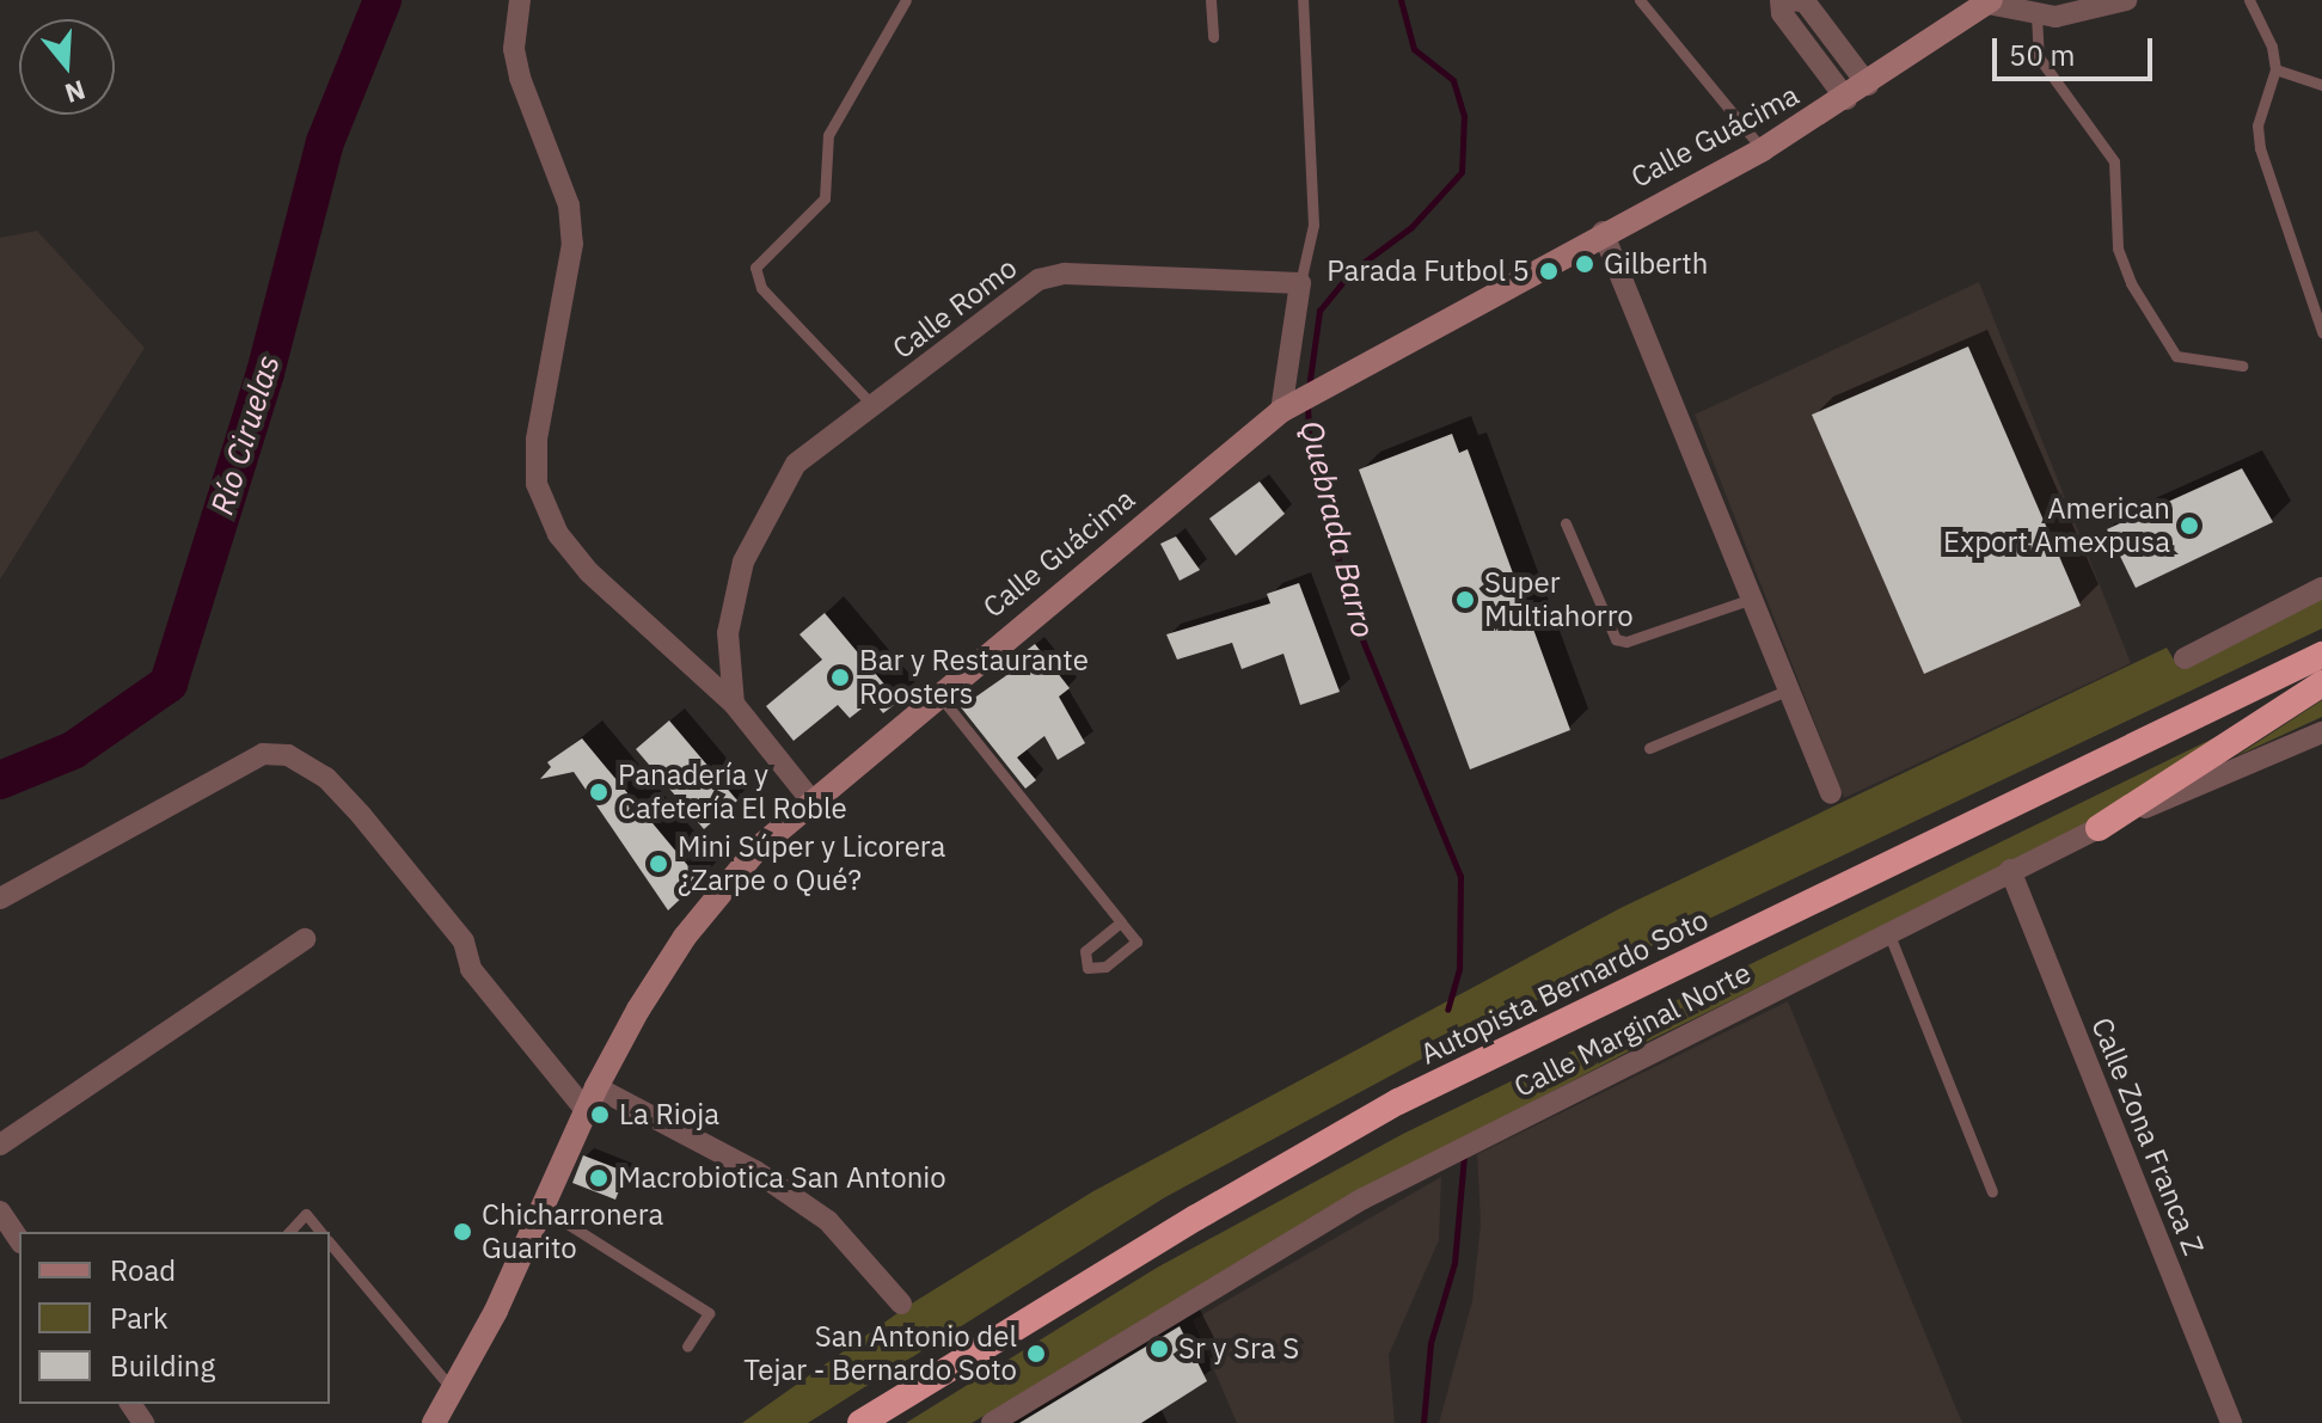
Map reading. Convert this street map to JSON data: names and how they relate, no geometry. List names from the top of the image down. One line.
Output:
{"streets":{"highway":["Autopista Bernardo Soto"],"main road":["Calle Guácima"],"street":["Calle Romo","Calle Marginal Norte","Calle Zona Franca Z"]},"crossings":[["Calle Marginal Norte","Calle Zona Franca Z"]],"water":["Río Ciruelas","Quebrada Barro"],"places":["Gilberth","Parada Futbol 5","American Export Amexpusa","Super Multiahorro","Bar y Restaurante Roosters","Panadería y Cafetería El Roble","Mini Súper y Licorera ¿Zarpe o Qué?","La Rioja","Macrobiotica San Antonio","Chicharronera Guarito","Sr y Sra S","San Antonio del Tejar - Bernardo Soto"],"legend":["Road","Park","Building"],"scale_bar":"50 m","north":"bottom"}
